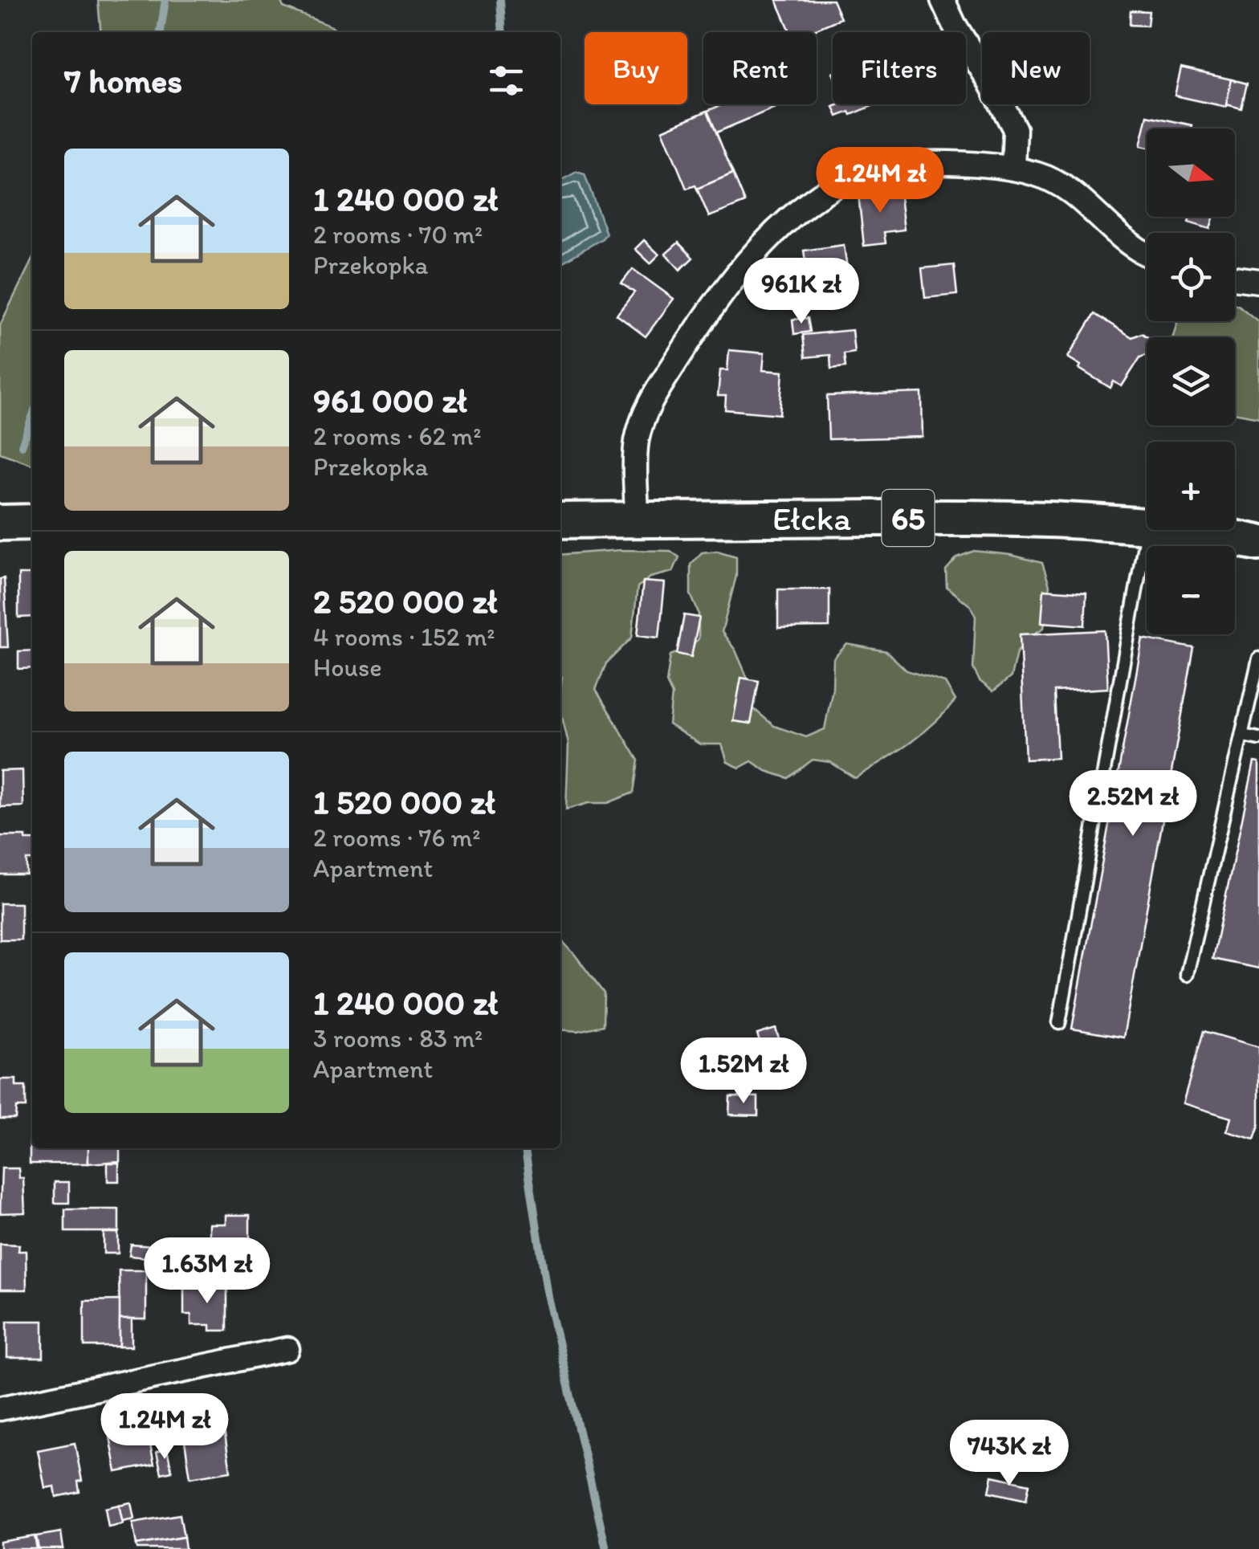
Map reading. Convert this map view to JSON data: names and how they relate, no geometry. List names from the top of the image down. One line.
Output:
{"streets":{"main road":["Ełcka","65"]},"north":"right","page":{"chip":["Buy","Rent","Filters","New"],"heading":"7 homes","map_buttons":["+","−"],"list":[{"name":"1 240 000 zł","note":"2 rooms · 70 m² · Przekopka"},{"name":"961 000 zł","note":"2 rooms · 62 m² · Przekopka"},{"name":"2 520 000 zł","note":"4 rooms · 152 m² · House"},{"name":"1 520 000 zł","note":"2 rooms · 76 m² · Apartment"},{"name":"1 240 000 zł","note":"3 rooms · 83 m² · Apartment"}],"price":["1.24M zł","961K zł","2.52M zł","1.52M zł","1.63M zł","1.24M zł","743K zł"]}}
